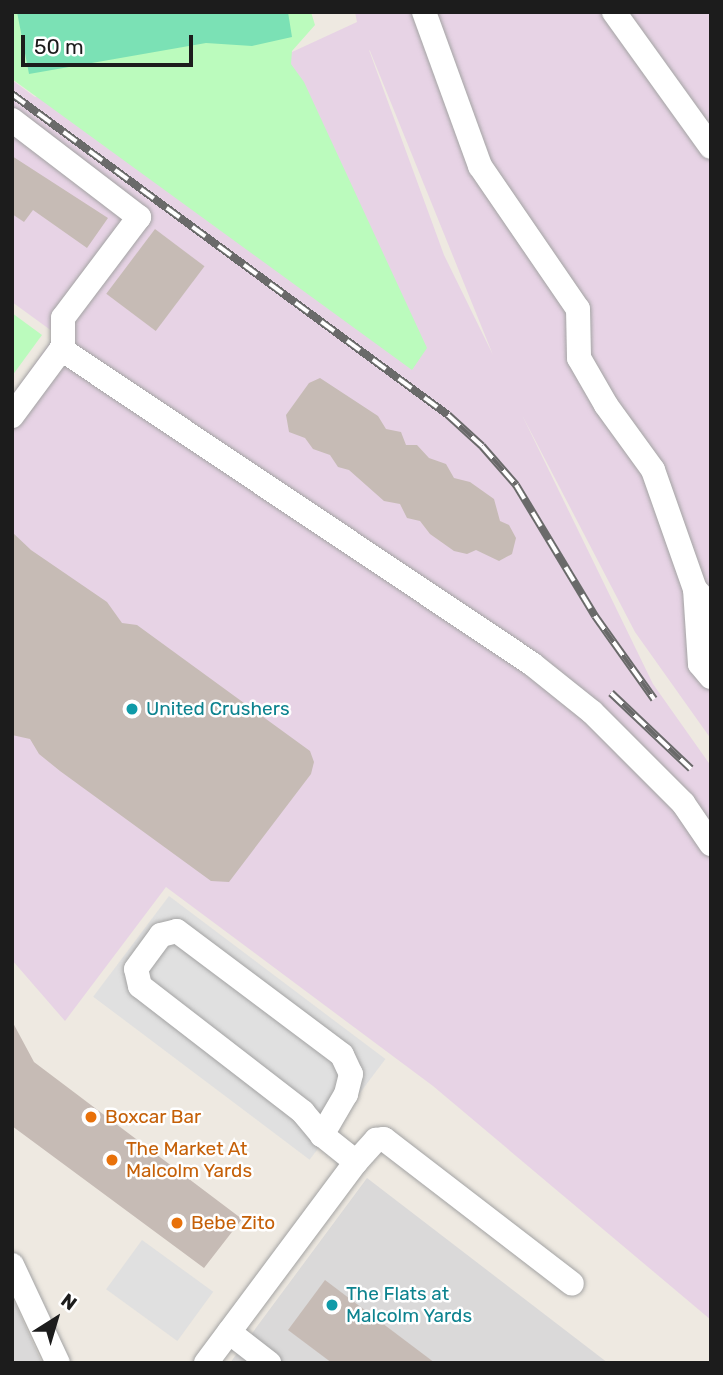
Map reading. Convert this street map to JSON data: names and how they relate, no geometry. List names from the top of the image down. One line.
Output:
{"places":["United Crushers","Boxcar Bar","The Market At Malcolm Yards","Bebe Zito","The Flats at Malcolm Yards"],"scale_bar":"50 m","north":"top right"}
